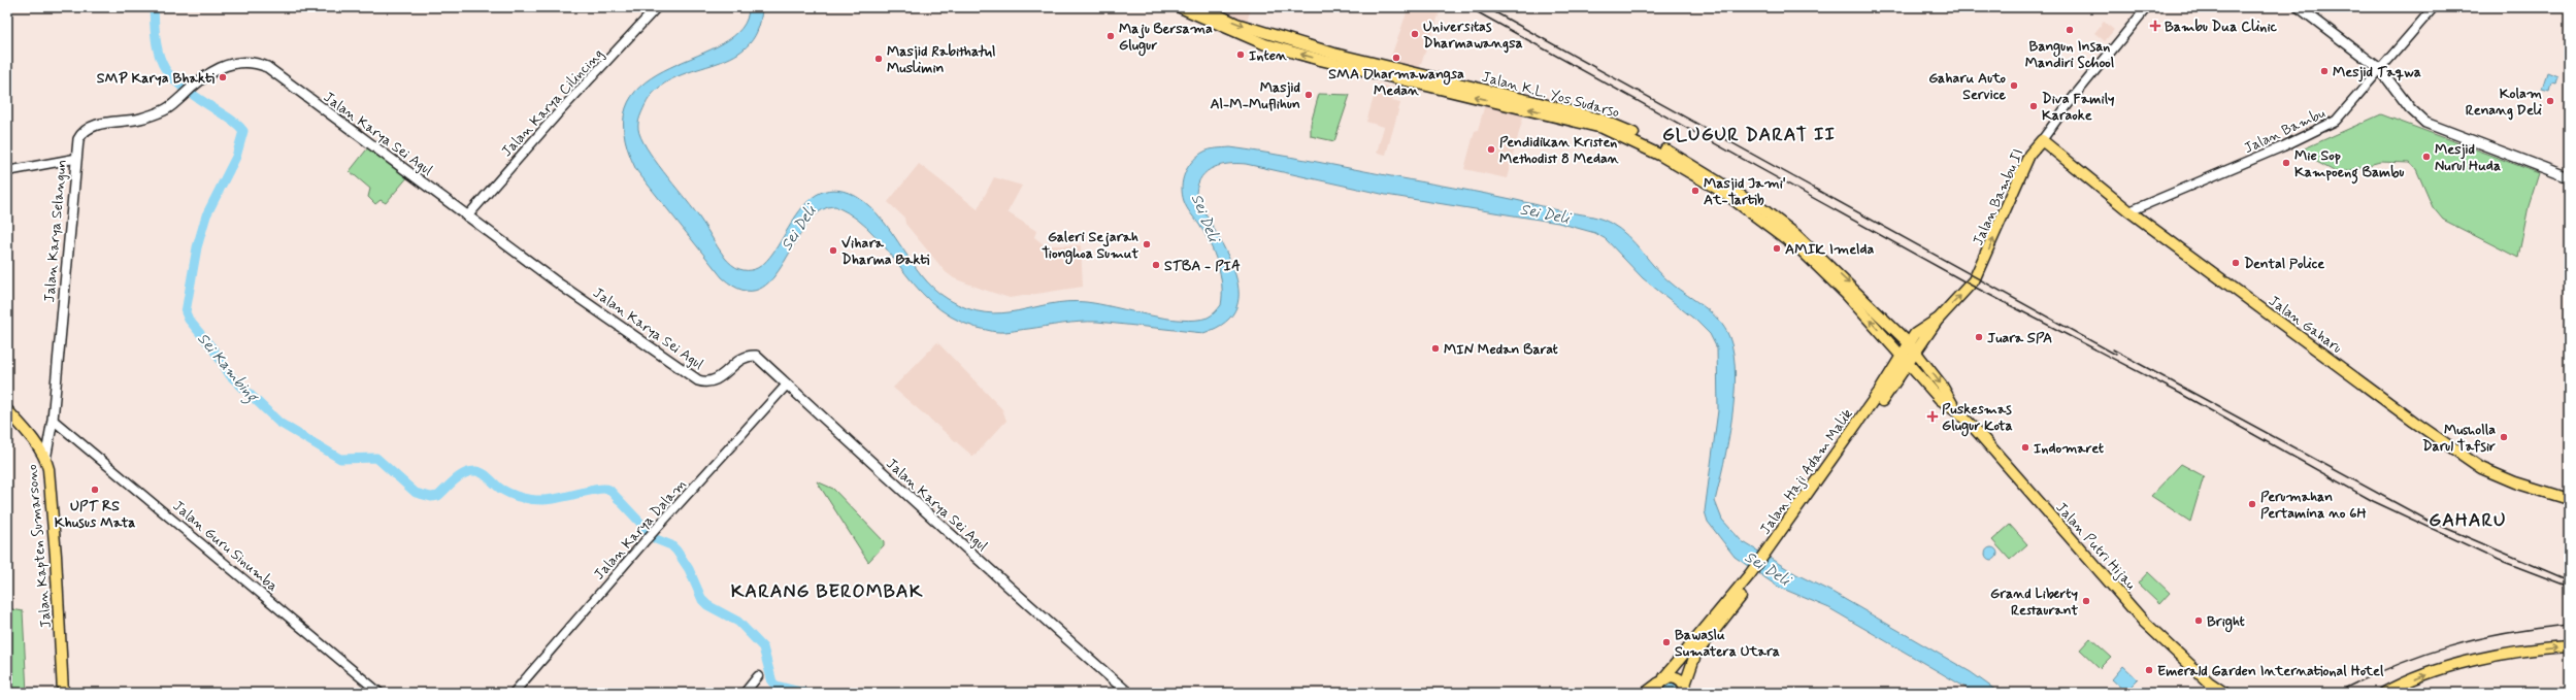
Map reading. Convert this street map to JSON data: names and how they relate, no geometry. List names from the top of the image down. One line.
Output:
{"streets":{"main road":["Jalan K.L. Yos Sudarso","Jalan Karya Sei Agul","Jalan Bambu II","Jalan Karya Selangun","Jalan Gaharu","Jalan Haji Adam Malik","Jalan Putri Hijau","Jalan Kapten Sumarsono"],"street":["Jalan Karya Cilincing","Jalan Bambu","Jalan Karya Dalam","Jalan Guru Sinumba"]},"crossings":[["Jalan K.L. Yos Sudarso","Jalan Bambu II"],["Jalan K.L. Yos Sudarso","Jalan Haji Adam Malik"],["Jalan K.L. Yos Sudarso","Jalan Putri Hijau"],["Jalan Karya Cilincing","Jalan Karya Sei Agul"],["Jalan Bambu","Jalan Gaharu"],["Jalan Karya Sei Agul","Jalan Karya Selangun"],["Jalan Karya Sei Agul","Jalan Karya Dalam"],["Jalan Bambu II","Jalan Gaharu"],["Jalan Bambu II","Jalan Haji Adam Malik"],["Jalan Bambu II","Jalan Putri Hijau"],["Jalan Karya Selangun","Jalan Guru Sinumba"],["Jalan Karya Selangun","Jalan Kapten Sumarsono"],["Jalan Haji Adam Malik","Jalan Putri Hijau"]],"one_way":["Jalan Bambu II"],"districts":["GLUGUR DARAT II","GAHARU","KARANG BEROMBAK"],"water":["Sei Deli","Sei Kambing"],"places":{"health":["Bambu Dua Clinic","Puskesmas Glugur Kota"],"other":["Bangun Insan Mandiri School","Universitas Dharmawangsa","Maju Bersama Glugur","Inten","SMA Dharmawangsa Medan","Masjid Rabithatul Muslimin","Mesjid Taqwa","SMP Karya Bhakti","Gaharu Auto Service","Masjid Al-M-Muflihun","Kolam Renang Deli","Diva Family Karaoke","Pendidikan Kristen Methodist 8 Medan","Mesjid Nurul Huda","Mie Sop Kampoeng Bambu","Masjid Jami' At-Tartib","Galeri Sejarah Tionghoa Sumut","AMIK Imelda","Vihara Dharma Bakti","Dental Police","STBA - PIA","Juara SPA","MIN Medan Barat","Musholla Darul Tafsir","Indomaret","UPT RS Khusus Mata","Perumahan Pertamina no 6H","Grand Liberty Restaurant","Bright","Bawaslu Sumatera Utara","Emerald Garden International Hotel"]}}
